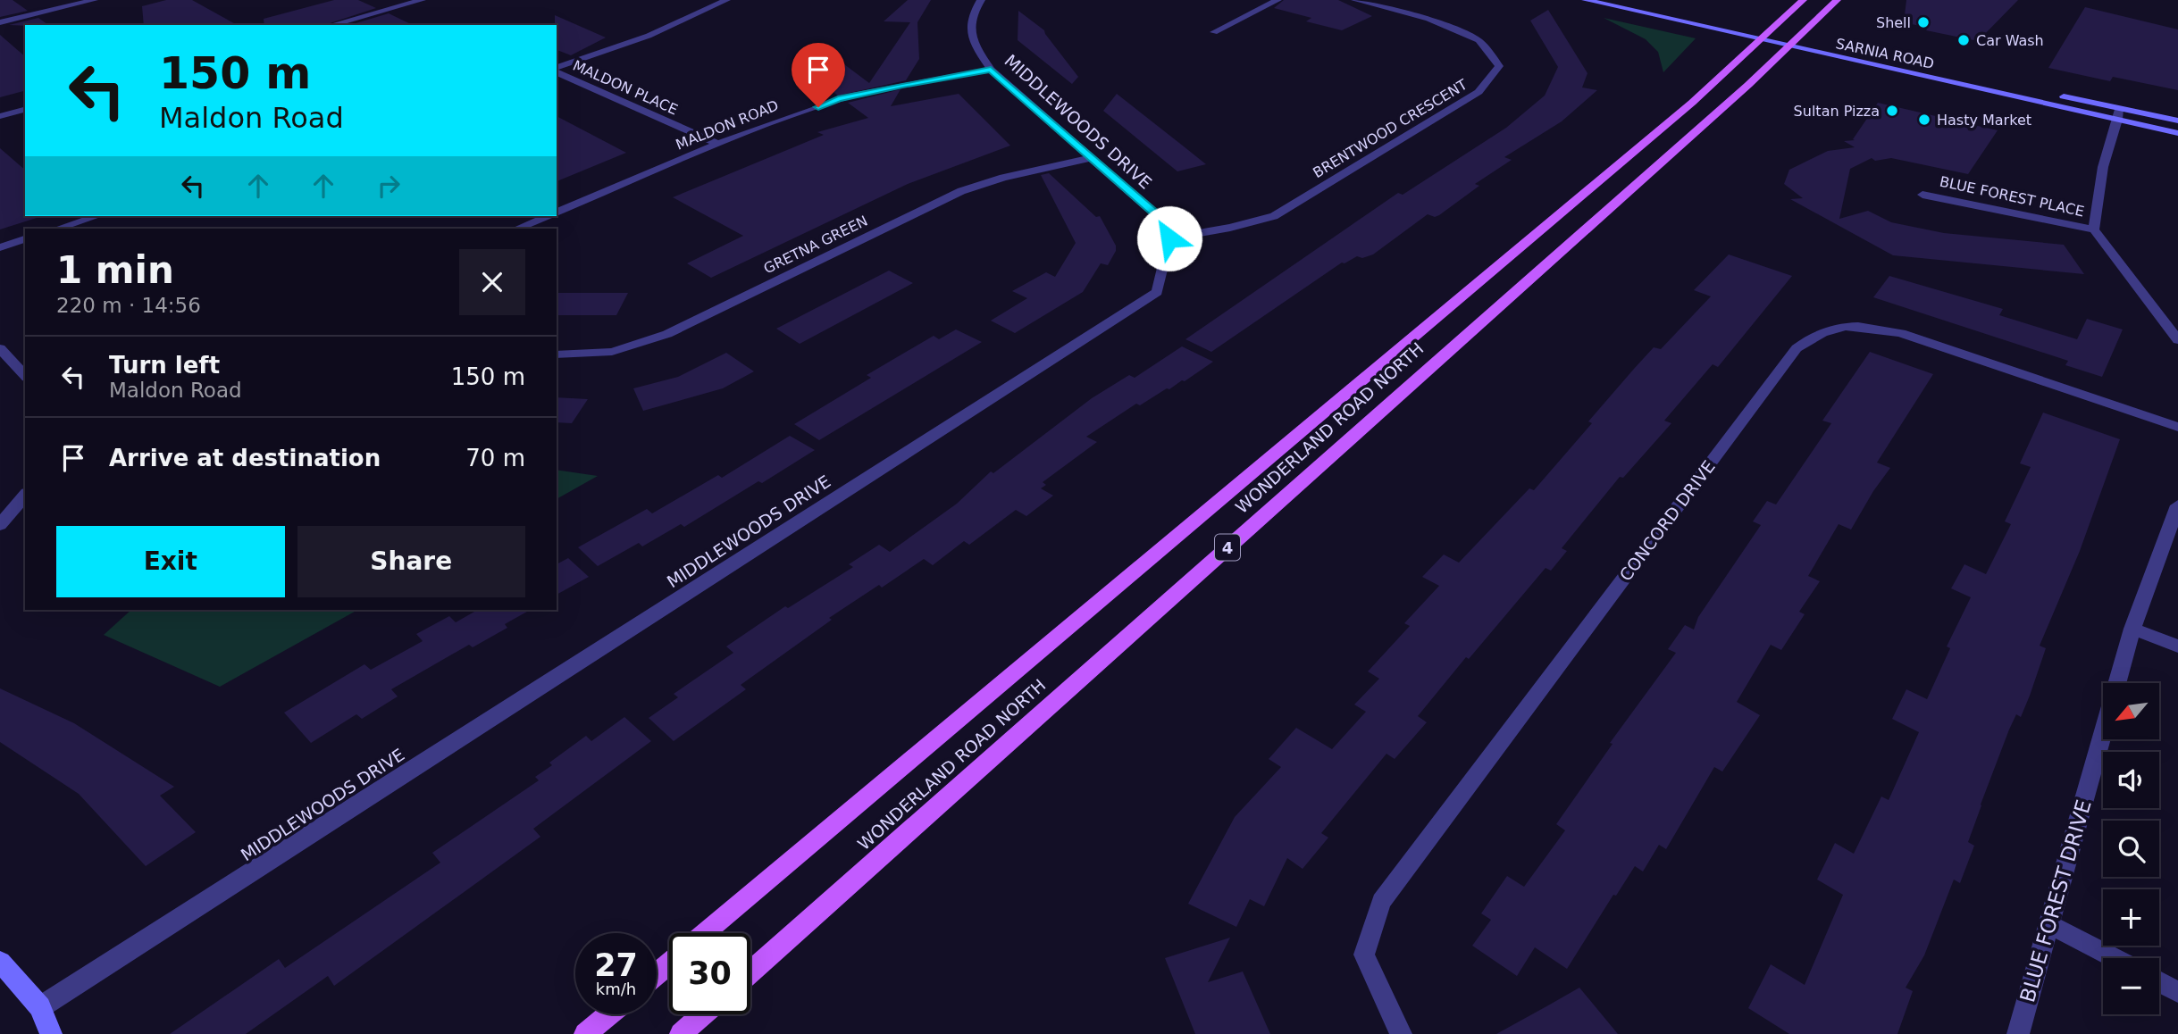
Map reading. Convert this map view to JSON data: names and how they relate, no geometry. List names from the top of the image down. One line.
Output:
{"streets":{"main road":["SARNIA ROAD","WONDERLAND ROAD NORTH","4"],"street":["MALDON PLACE","MIDDLEWOODS DRIVE","MALDON ROAD","BRENTWOOD CRESCENT","BLUE FOREST PLACE","GRETNA GREEN","CONCORD DRIVE","BLUE FOREST DRIVE"]},"crossings":[["SARNIA ROAD","WONDERLAND ROAD NORTH"],["MALDON PLACE","MALDON ROAD"],["MIDDLEWOODS DRIVE","MALDON ROAD"],["MIDDLEWOODS DRIVE","BRENTWOOD CRESCENT"],["MIDDLEWOODS DRIVE","GRETNA GREEN"]],"places":["Shell","Car Wash","Sultan Pizza","Hasty Market"],"north":"bottom left","page":{"turn":["150 m","Maldon Road"],"heading":["1 min","220 m · 14:56"],"list":[{"name":"Turn left","note":"Maldon Road","value":"150 m"},{"name":"Arrive at destination","value":"70 m"}],"buttons":["Exit","Share"],"map_buttons":["+","−"],"speed":"27 km/h","limit":"30"}}
